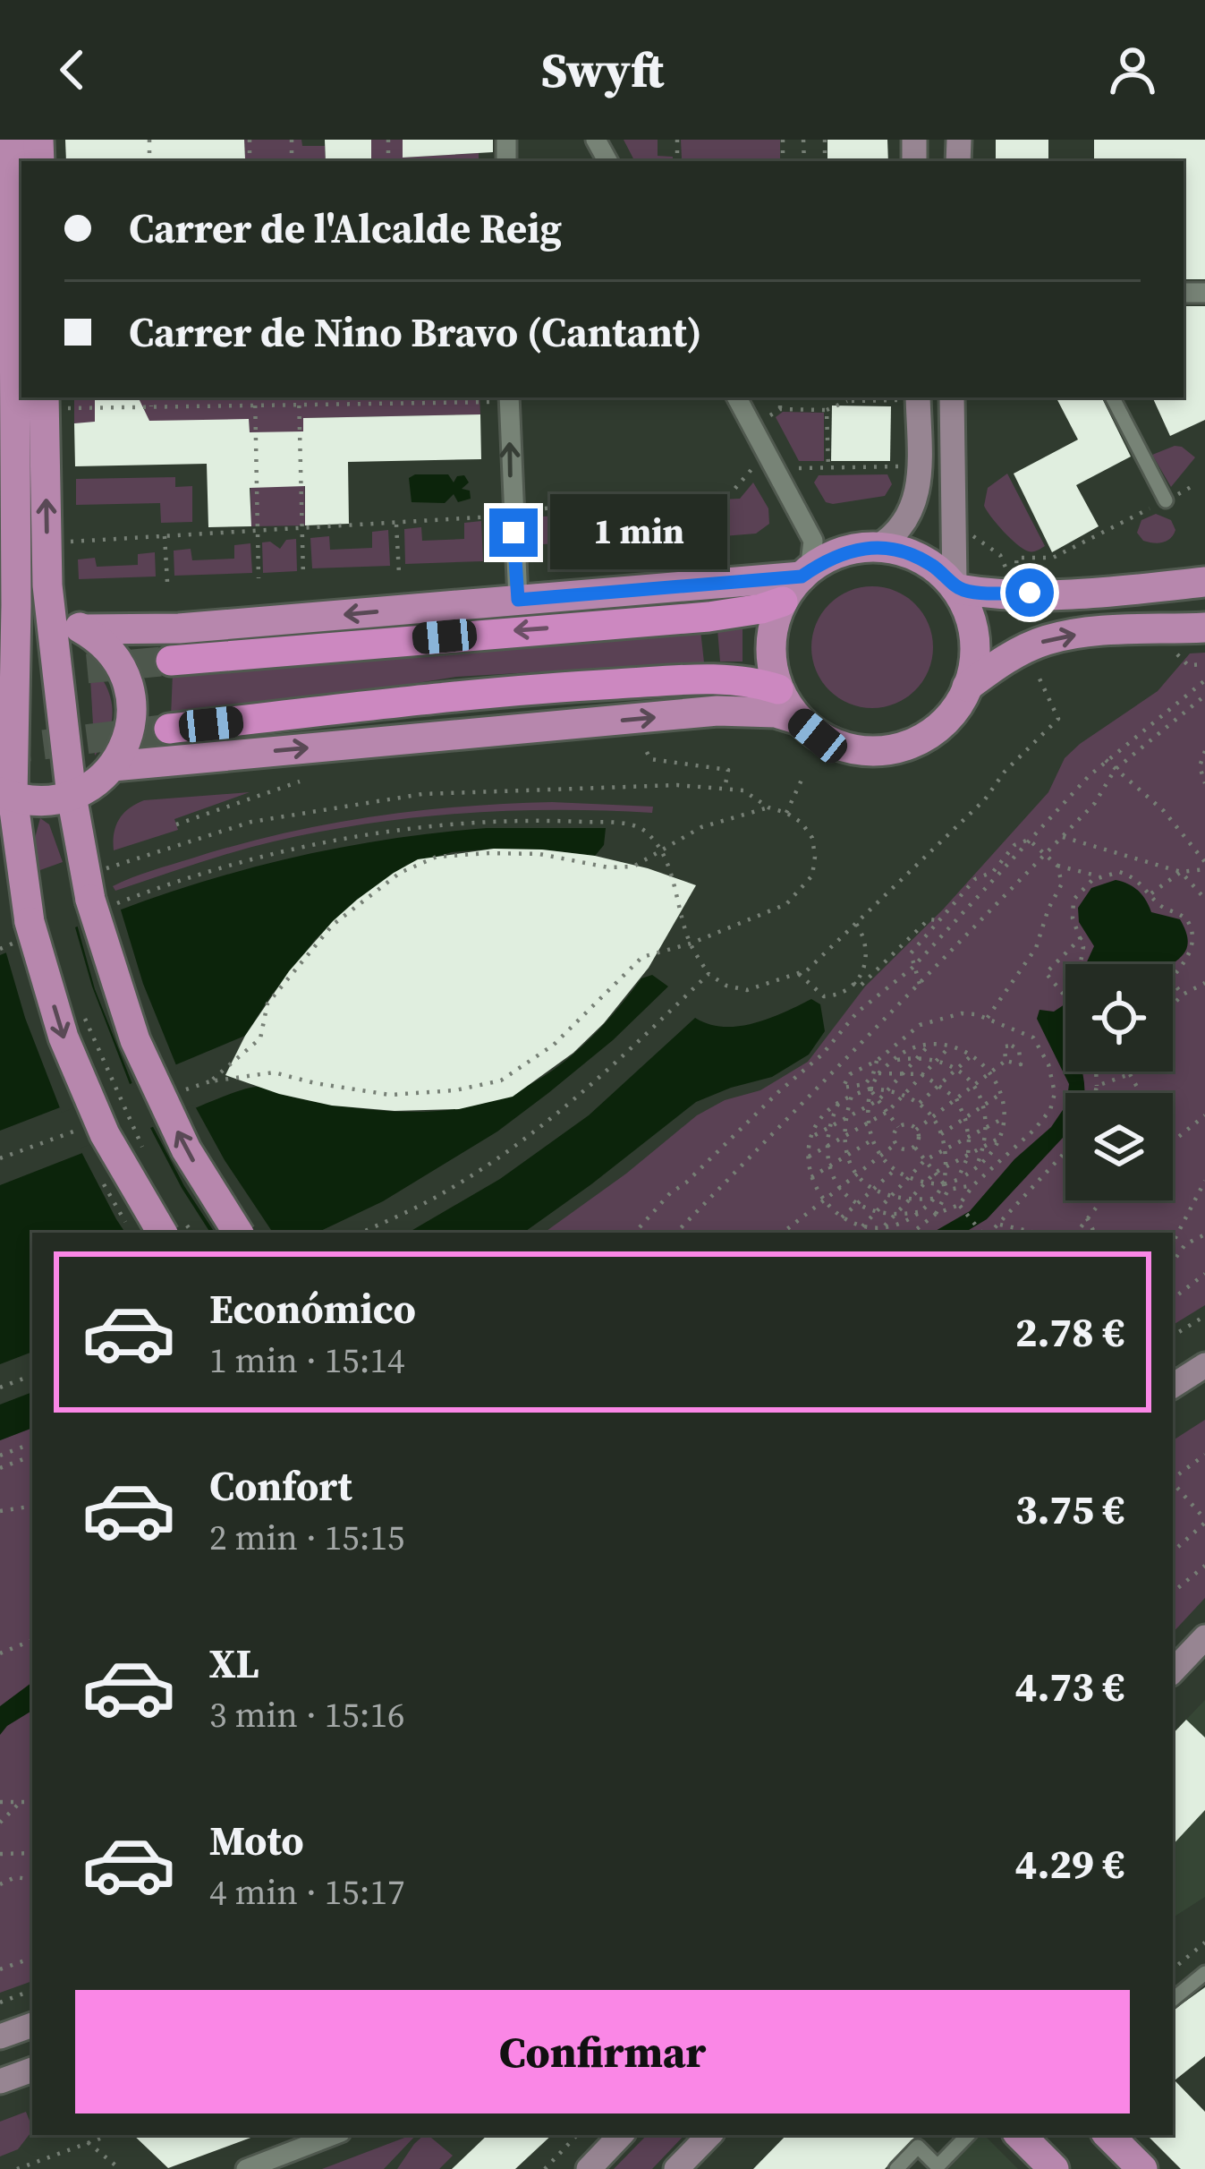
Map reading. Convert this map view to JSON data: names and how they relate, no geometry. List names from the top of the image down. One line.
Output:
{"page":{"header":"Swyft","banner":["Carrer de l'Alcalde Reig","Carrer de Nino Bravo (Cantant)"],"bubble":"1 min","list":[{"name":"Económico","note":"1 min · 15:14","value":"2.78 €"},{"name":"Confort","note":"2 min · 15:15","value":"3.75 €"},{"name":"XL","note":"3 min · 15:16","value":"4.73 €"},{"name":"Moto","note":"4 min · 15:17","value":"4.29 €"}],"buttons":"Confirmar"}}
